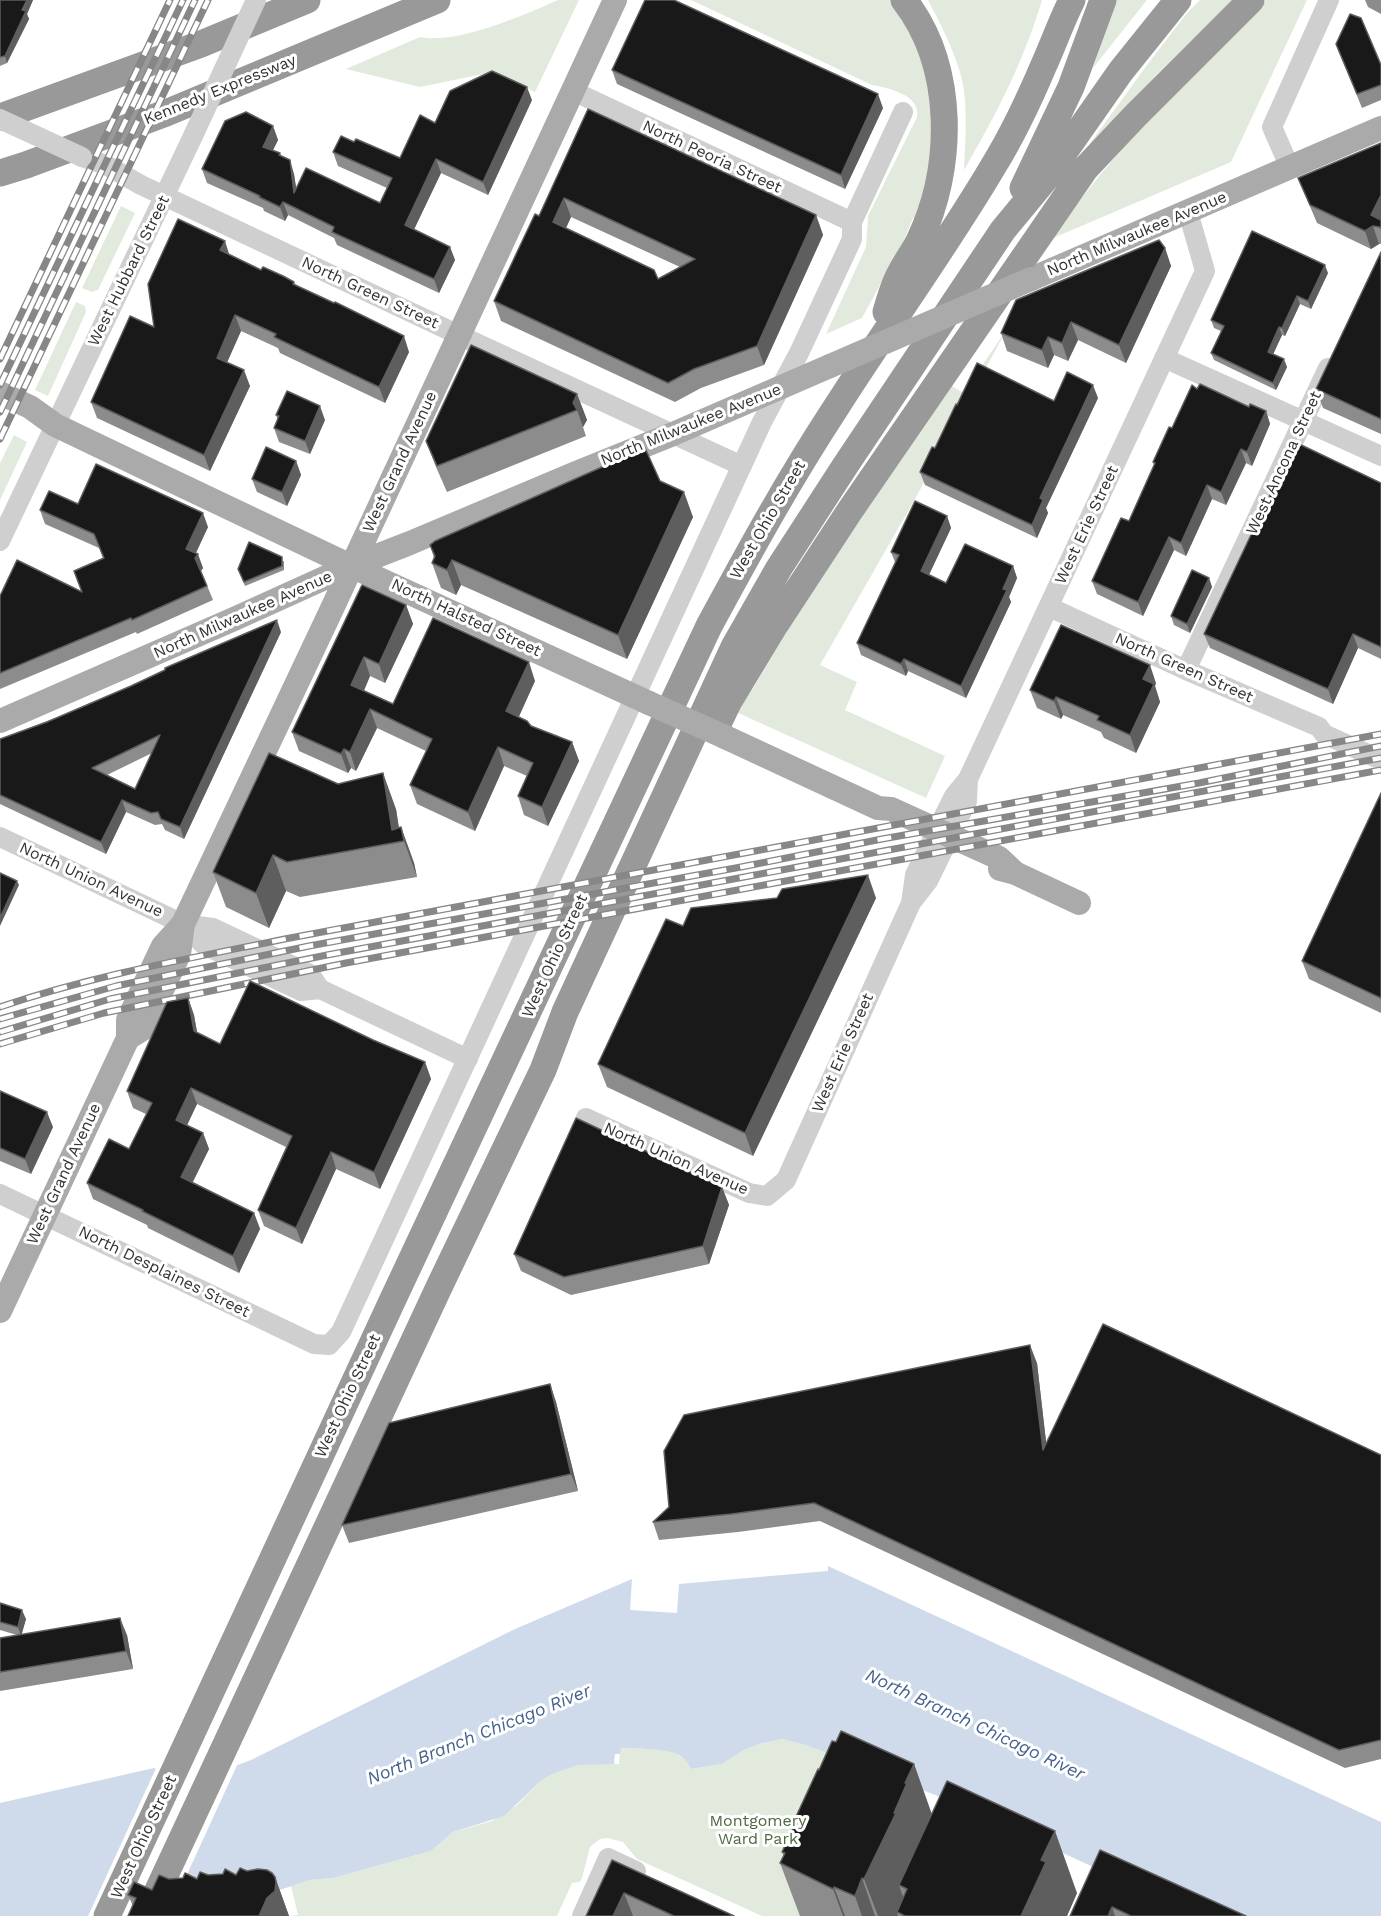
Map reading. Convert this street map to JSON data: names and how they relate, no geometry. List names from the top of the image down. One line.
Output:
{"streets":{"highway":["Kennedy Expressway","West Ohio Street"],"main road":["North Milwaukee Avenue","West Grand Avenue","North Halsted Street"],"street":["North Peoria Street","West Hubbard Street","North Green Street","West Ancona Street","West Erie Street","North Union Avenue","North Desplaines Street"]},"crossings":[["North Peoria Street","West Grand Avenue"],["North Peoria Street","West Ohio Street"],["North Milwaukee Avenue","North Green Street"],["North Milwaukee Avenue","West Grand Avenue"],["North Milwaukee Avenue","West Ohio Street"],["North Milwaukee Avenue","West Erie Street"],["North Milwaukee Avenue","North Halsted Street"],["West Hubbard Street","North Green Street"],["West Hubbard Street","North Halsted Street"],["North Green Street","West Grand Avenue"],["North Green Street","West Ancona Street"],["North Green Street","West Ohio Street"],["North Green Street","West Erie Street"],["West Grand Avenue","North Halsted Street"],["West Grand Avenue","North Union Avenue"],["West Grand Avenue","North Desplaines Street"],["West Ohio Street","North Halsted Street"],["West Ohio Street","North Union Avenue"],["West Ohio Street","North Desplaines Street"],["West Erie Street","North Halsted Street"],["West Erie Street","North Union Avenue"]],"water":["North Branch Chicago River"],"parks":["Montgomery Ward Park"]}
